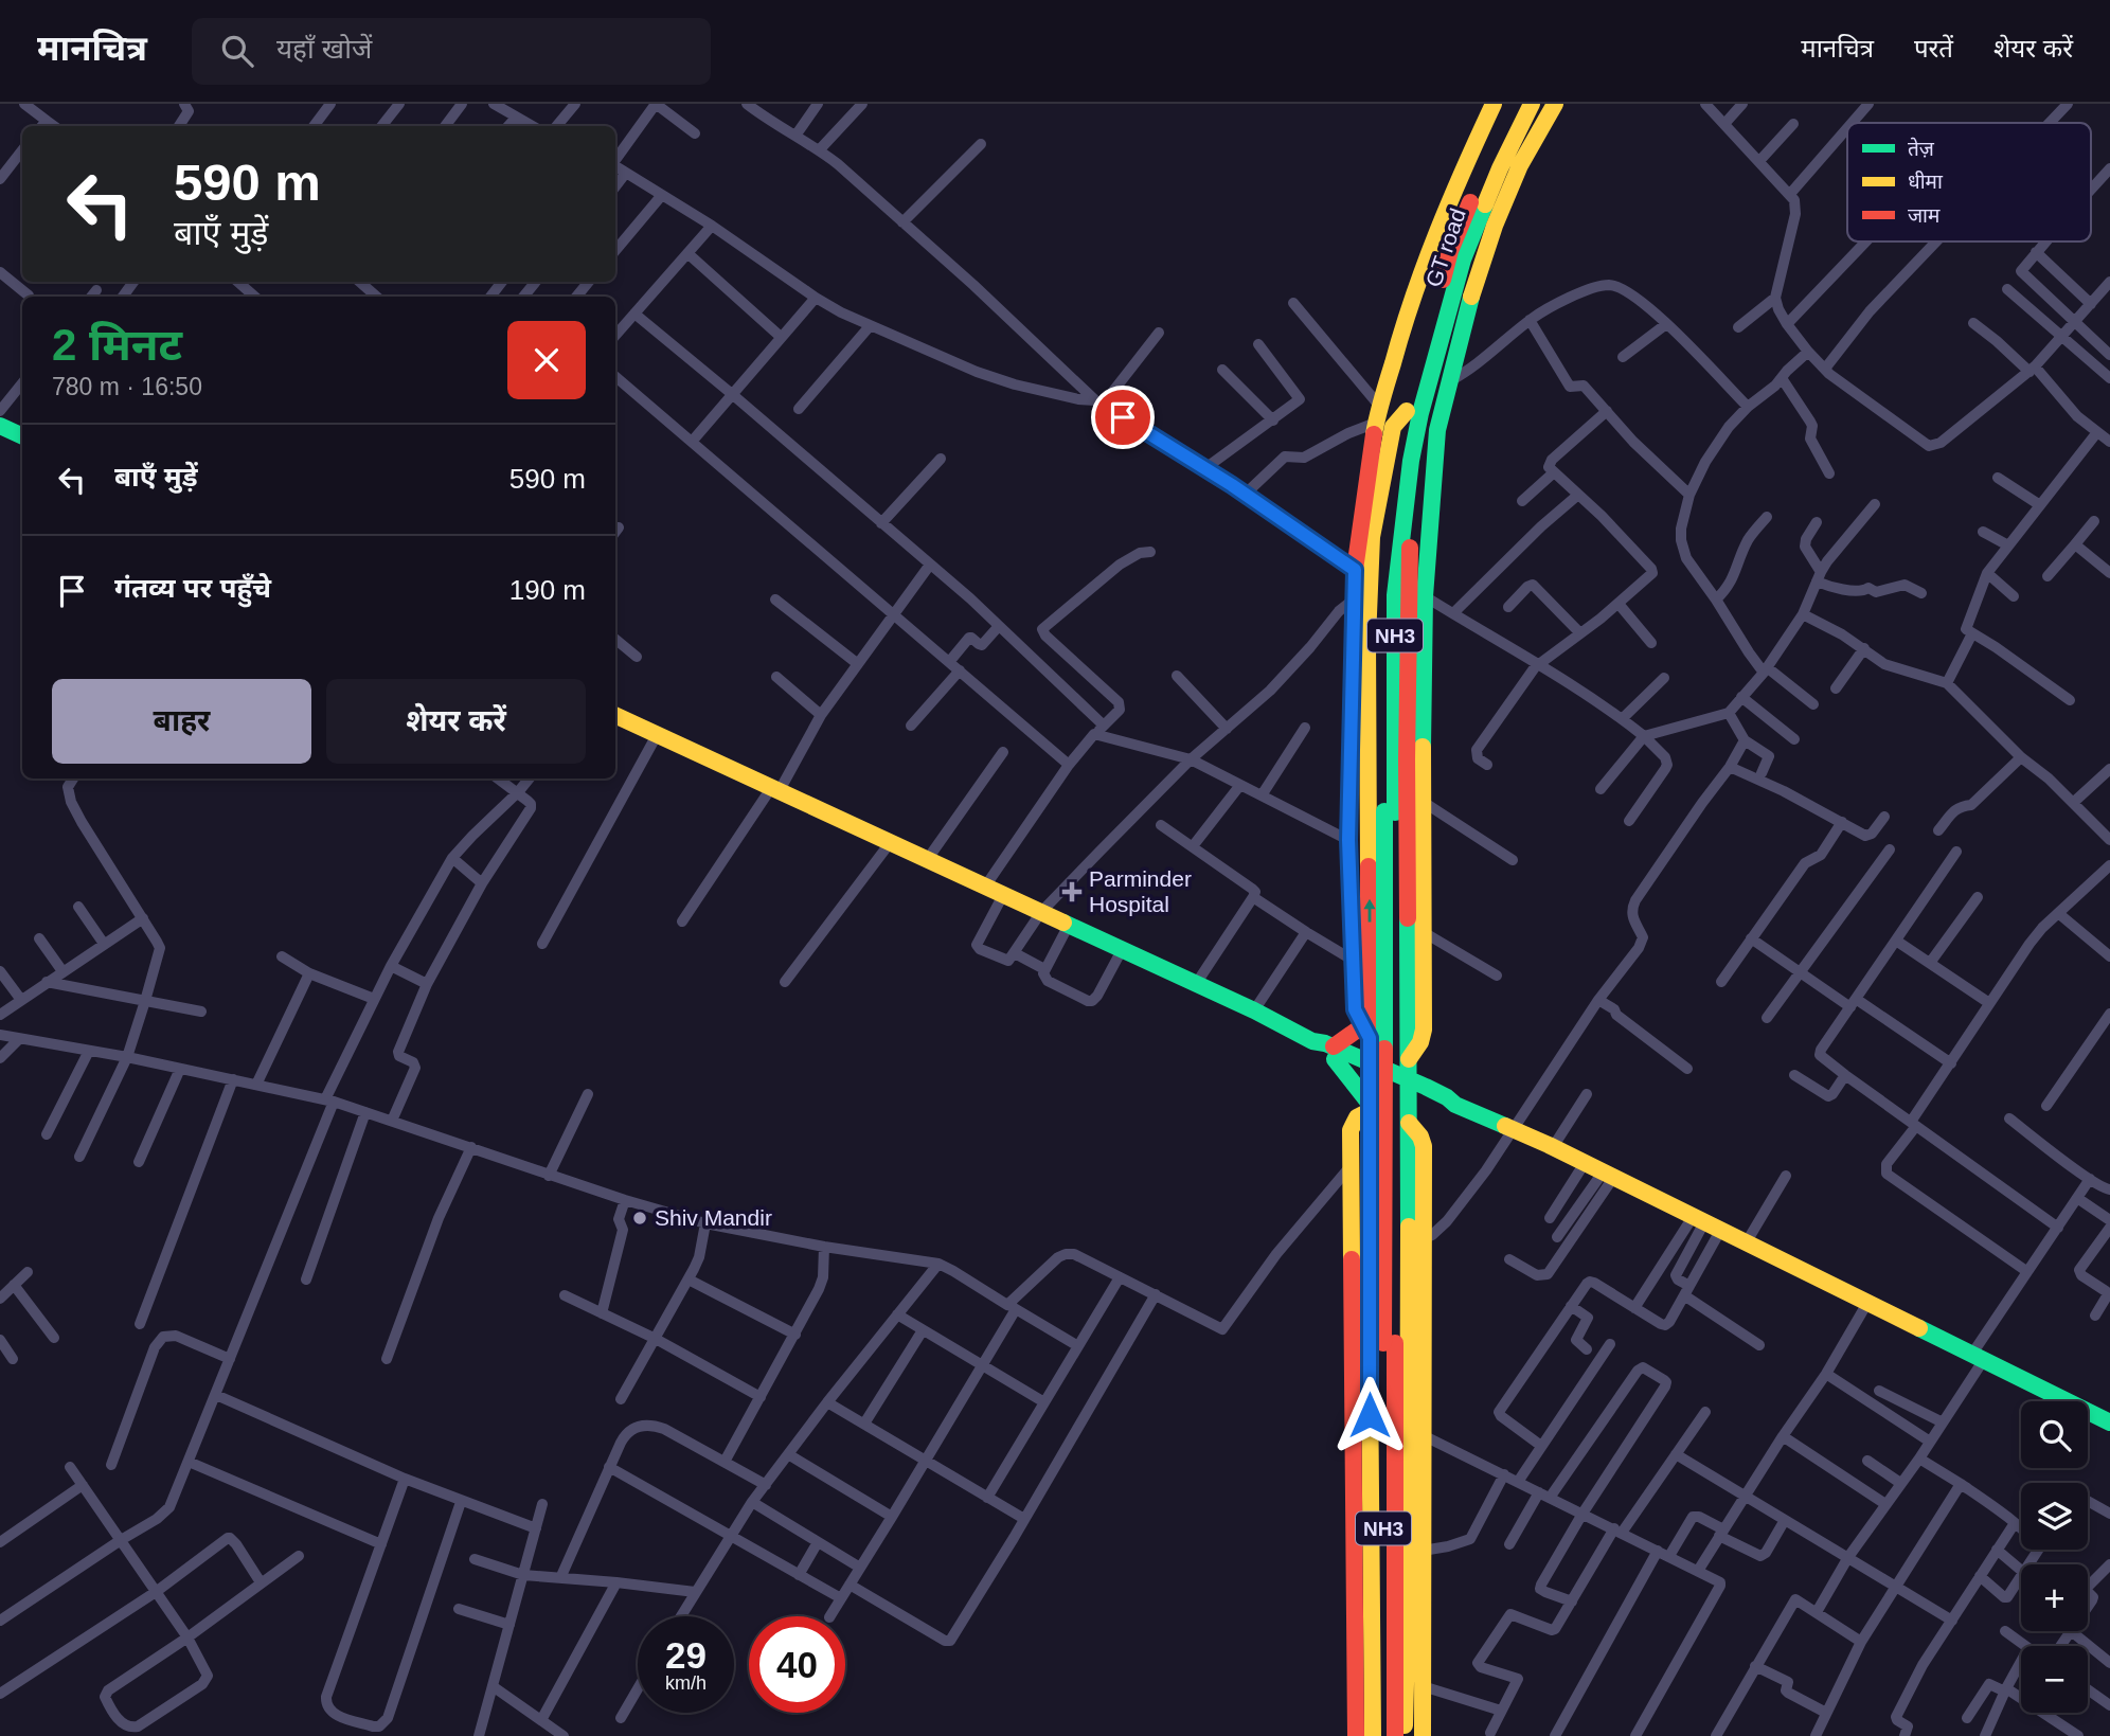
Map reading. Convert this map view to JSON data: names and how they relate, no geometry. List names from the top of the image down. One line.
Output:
{"streets":{"main road":["GT road","NH3"]},"crossings":[["GT road","NH3"]],"places":{"health":["Parminder Hospital"],"other":["Shiv Mandir"]},"legend":["तेज़","धीमा","जाम"],"page":{"header":"मानचित्र","search":"यहाँ खोजें","nav":["मानचित्र","परतें","शेयर करें"],"turn":["590 m","बाएँ मुड़ें"],"heading":["2 मिनट","780 m · 16:50"],"list":[{"name":"बाएँ मुड़ें","value":"590 m"},{"name":"गंतव्य पर पहुँचे","value":"190 m"}],"buttons":["बाहर","शेयर करें"],"map_buttons":["+","−"],"speed":"29 km/h","limit":"40"}}
